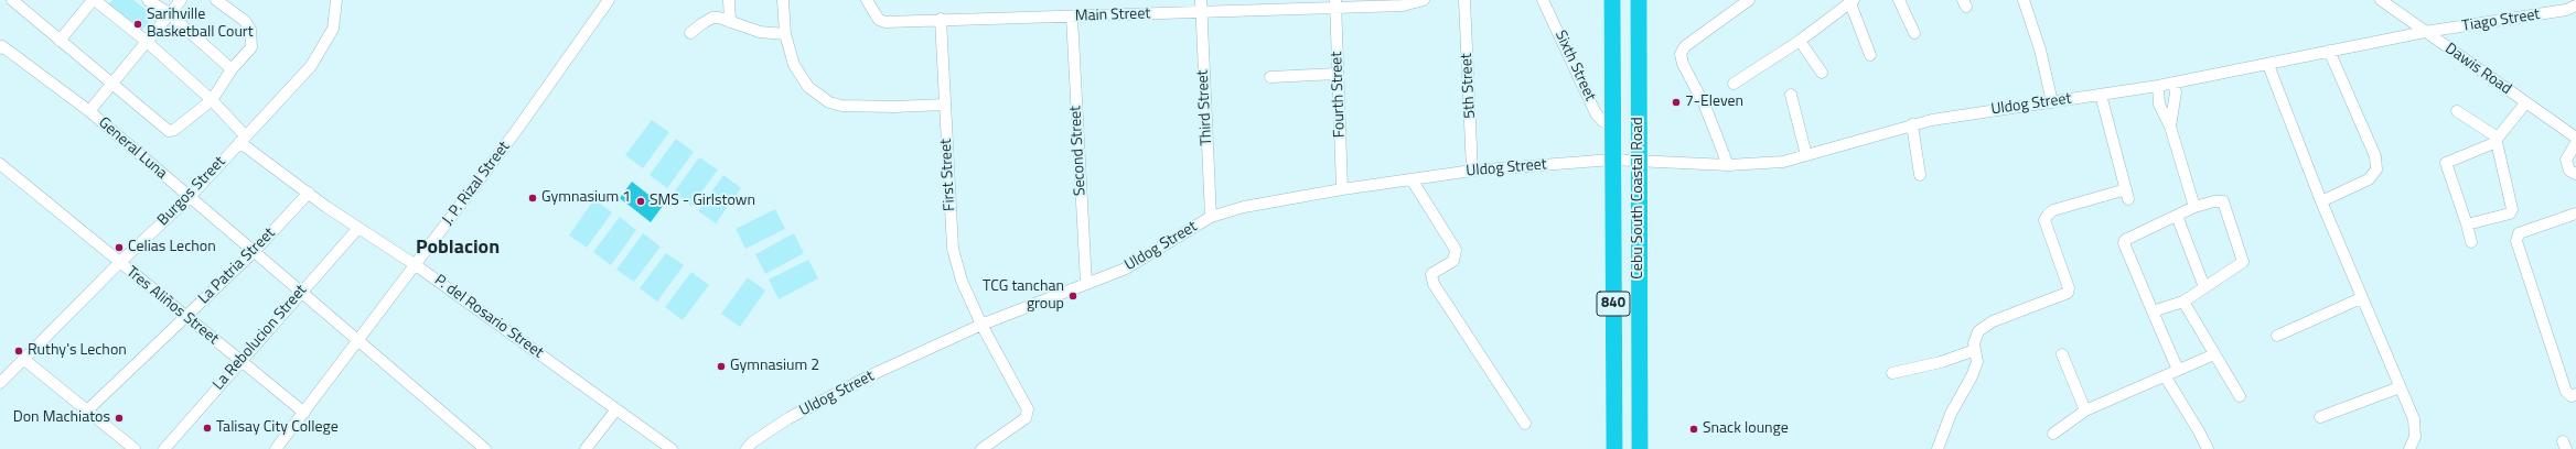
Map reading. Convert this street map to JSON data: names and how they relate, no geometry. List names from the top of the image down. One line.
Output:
{"streets":{"highway":["Cebu South Coastal Road","840"],"street":["Main Street","Tiago Street","Sixth Street","Dawis Road","5th Street","Fourth Street","Uldog Street","Third Street","General Luna","Second Street","First Street","J. P. Rizal Street","Burgos Street","La Patria Street","Tres Aliños Street","P. del Rosario Street","La Rebolucion Street"]},"crossings":[["Main Street","Fourth Street"],["Main Street","Third Street"],["Main Street","Second Street"],["Main Street","First Street"],["Tiago Street","Dawis Road"],["Tiago Street","Uldog Street"],["Sixth Street","Cebu South Coastal Road"],["Dawis Road","Uldog Street"],["5th Street","Uldog Street"],["Fourth Street","Uldog Street"],["Uldog Street","Third Street"],["Uldog Street","Second Street"],["Uldog Street","First Street"],["Uldog Street","Cebu South Coastal Road"],["General Luna","J. P. Rizal Street"],["General Luna","Burgos Street"],["General Luna","La Patria Street"],["General Luna","La Rebolucion Street"],["J. P. Rizal Street","Tres Aliños Street"],["J. P. Rizal Street","P. del Rosario Street"],["Burgos Street","Tres Aliños Street"],["Burgos Street","P. del Rosario Street"],["La Patria Street","Tres Aliños Street"],["La Patria Street","P. del Rosario Street"],["Tres Aliños Street","La Rebolucion Street"],["P. del Rosario Street","La Rebolucion Street"]],"districts":["Poblacion"],"places":["Sarihville Basketball Court","7-Eleven","Gymnasium 1","SMS - Girlstown","Celias Lechon","TCG tanchan group","Ruthy's Lechon","Gymnasium 2","Don Machiatos","Talisay City College","Snack lounge"]}
